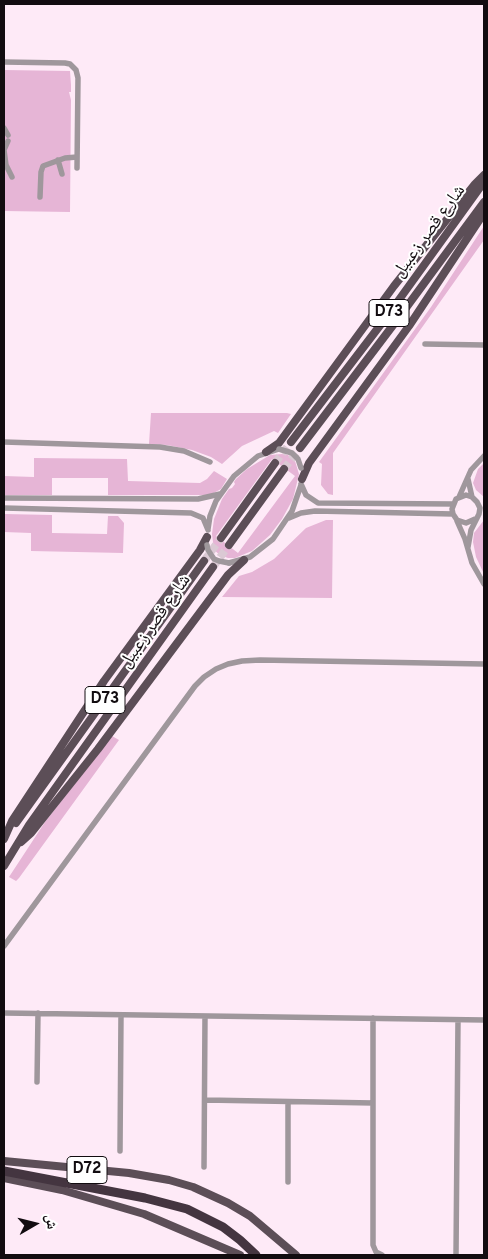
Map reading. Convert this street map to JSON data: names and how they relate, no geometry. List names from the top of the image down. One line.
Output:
{"streets":{"main road":["شارع قصر زعبيل","D73","D72"]},"north":"right"}
